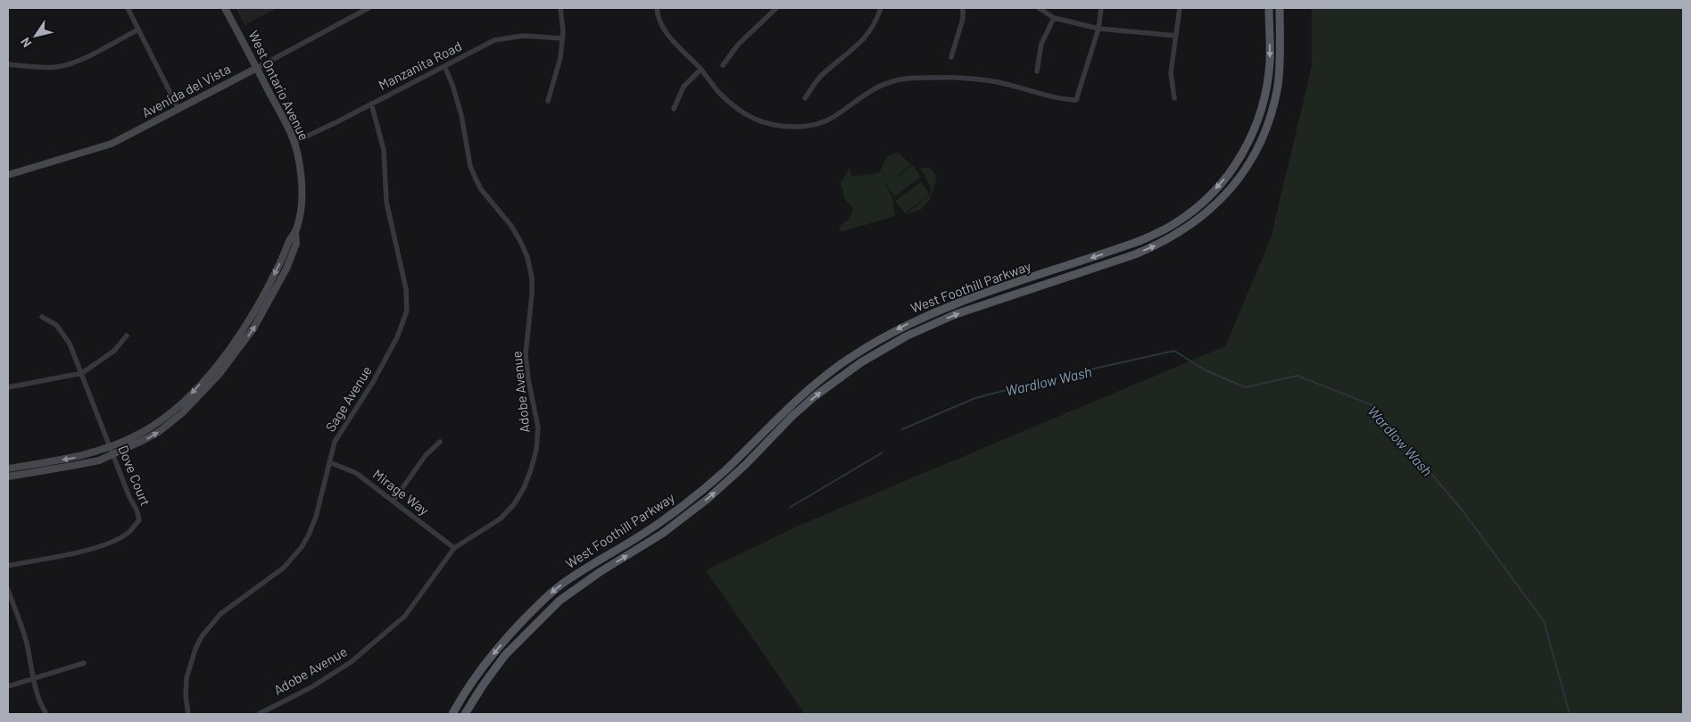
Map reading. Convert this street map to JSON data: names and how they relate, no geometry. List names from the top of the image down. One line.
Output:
{"streets":{"main road":["West Ontario Avenue","Avenida del Vista","West Foothill Parkway"],"street":["Manzanita Road","Adobe Avenue","Sage Avenue","Dove Court","Mirage Way"]},"crossings":[["Manzanita Road","West Ontario Avenue"],["Manzanita Road","Adobe Avenue"],["Manzanita Road","Sage Avenue"],["West Ontario Avenue","Avenida del Vista"],["West Ontario Avenue","Dove Court"],["Adobe Avenue","Mirage Way"],["Sage Avenue","Mirage Way"]],"water":["Wardlow Wash"],"north":"bottom left"}
